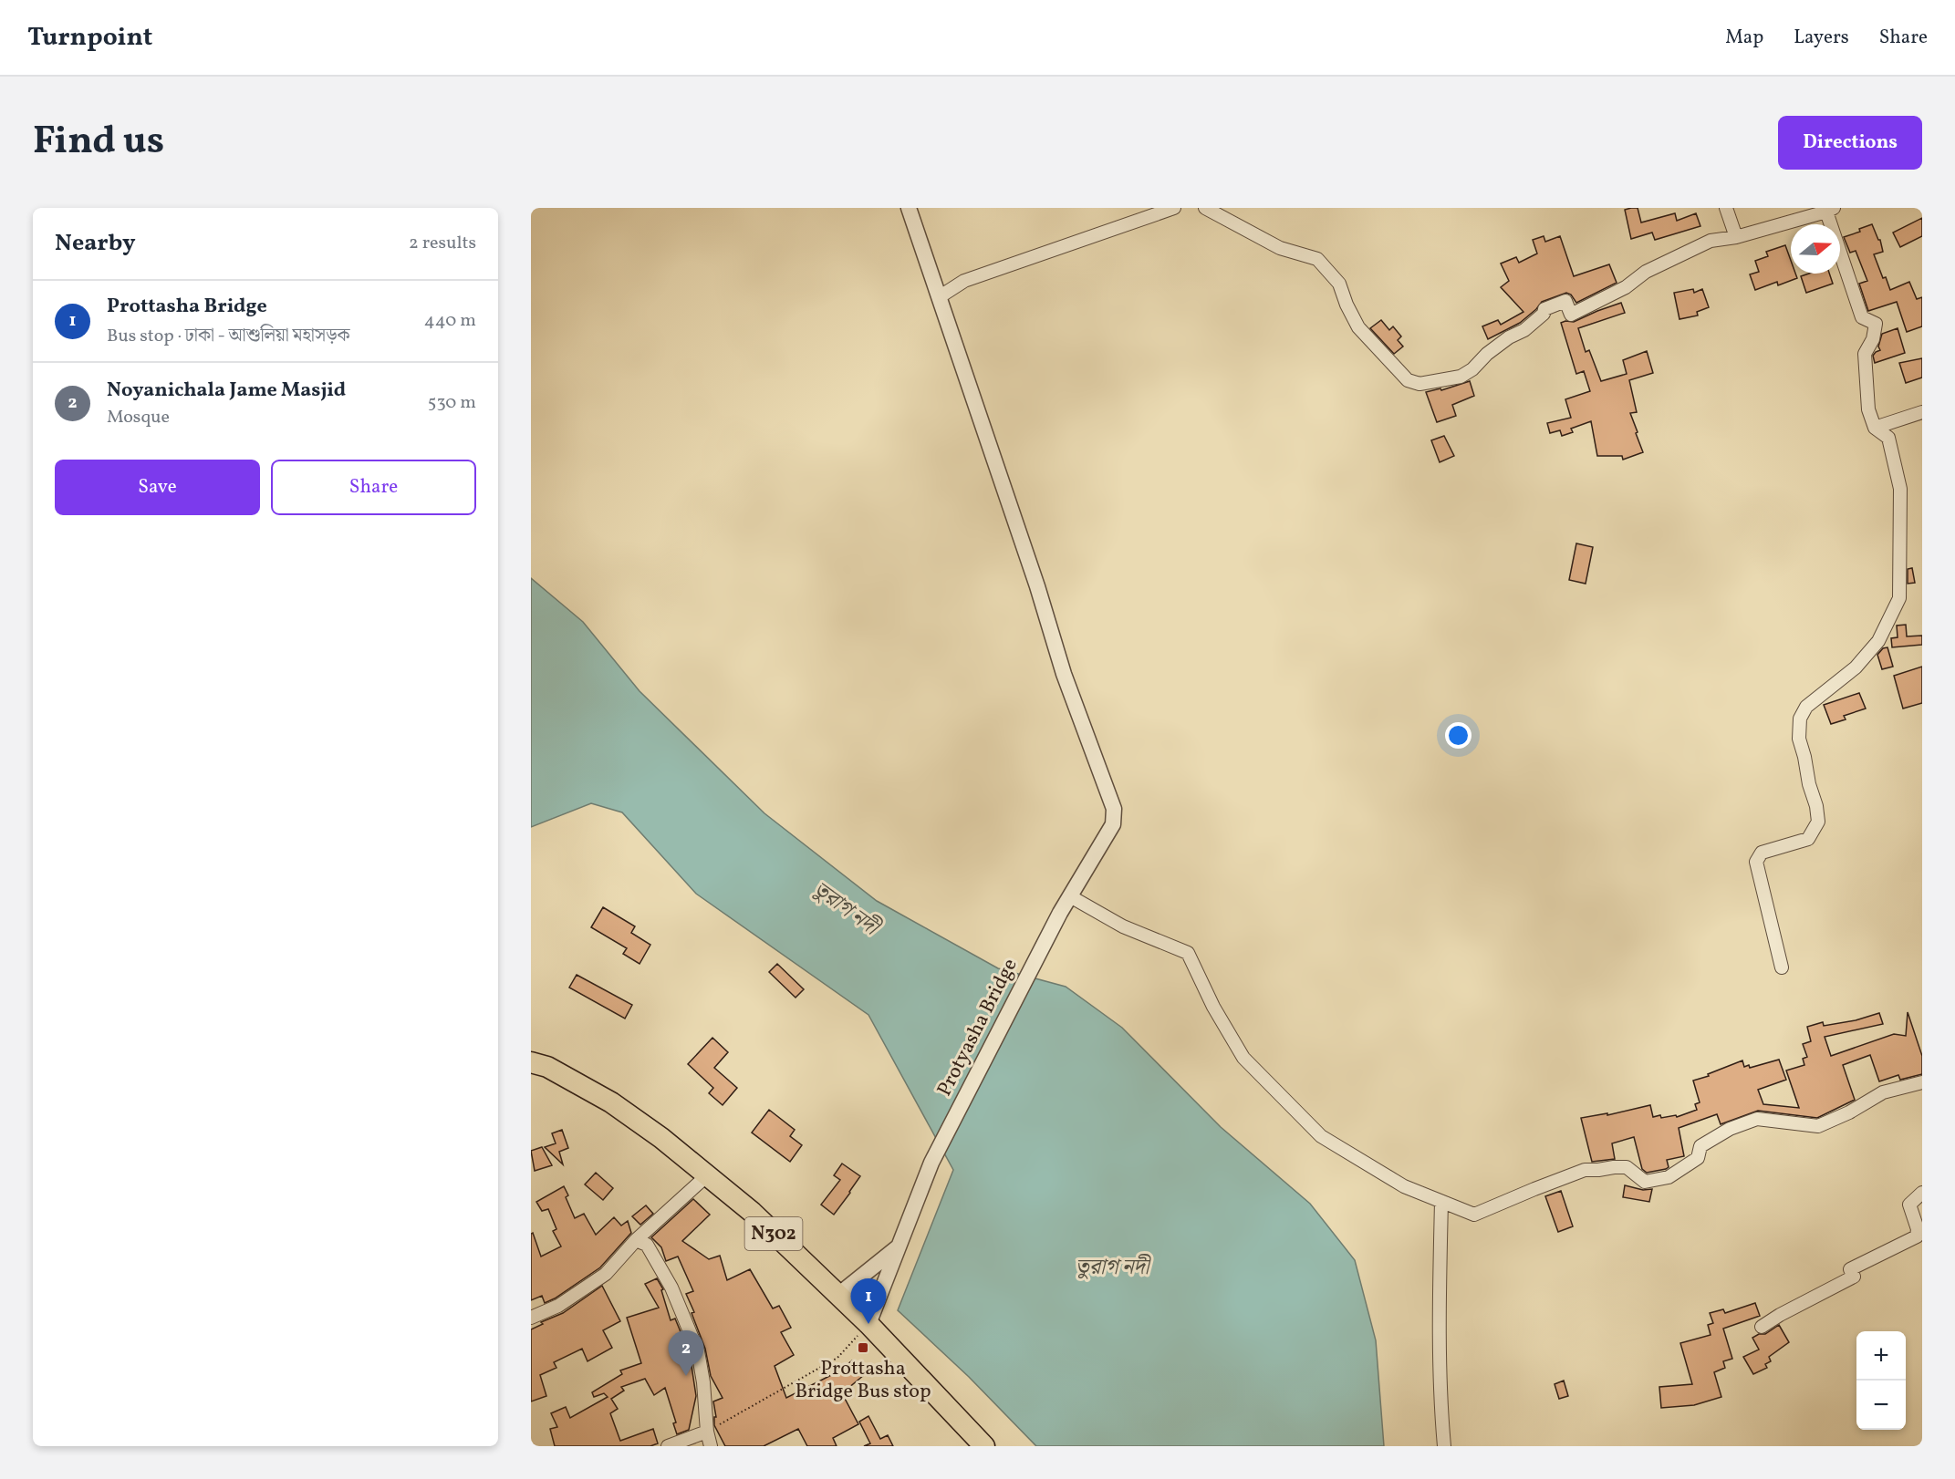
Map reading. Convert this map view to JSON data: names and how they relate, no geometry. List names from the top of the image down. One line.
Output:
{"streets":{"highway":["N302"],"street":["Protyasha Bridge"]},"crossings":[["Protyasha Bridge","N302"]],"water":["তুরাগ নদী"],"places":{"transit":["Prottasha Bridge Bus stop"]},"north":"right","page":{"header":"Turnpoint","nav":["Map","Layers","Share"],"title":"Find us","buttons":["Directions",["Save","Share"]],"heading":["Nearby","2 results"],"list":[{"mark":"1","name":"Prottasha Bridge","note":"Bus stop · ঢাকা - আশুলিয়া মহাসড়ক","value":"440 m"},{"mark":"2","name":"Noyanichala Jame Masjid","note":"Mosque","value":"530 m"}],"pins":["1","2"],"map_buttons":["+","−"]}}
